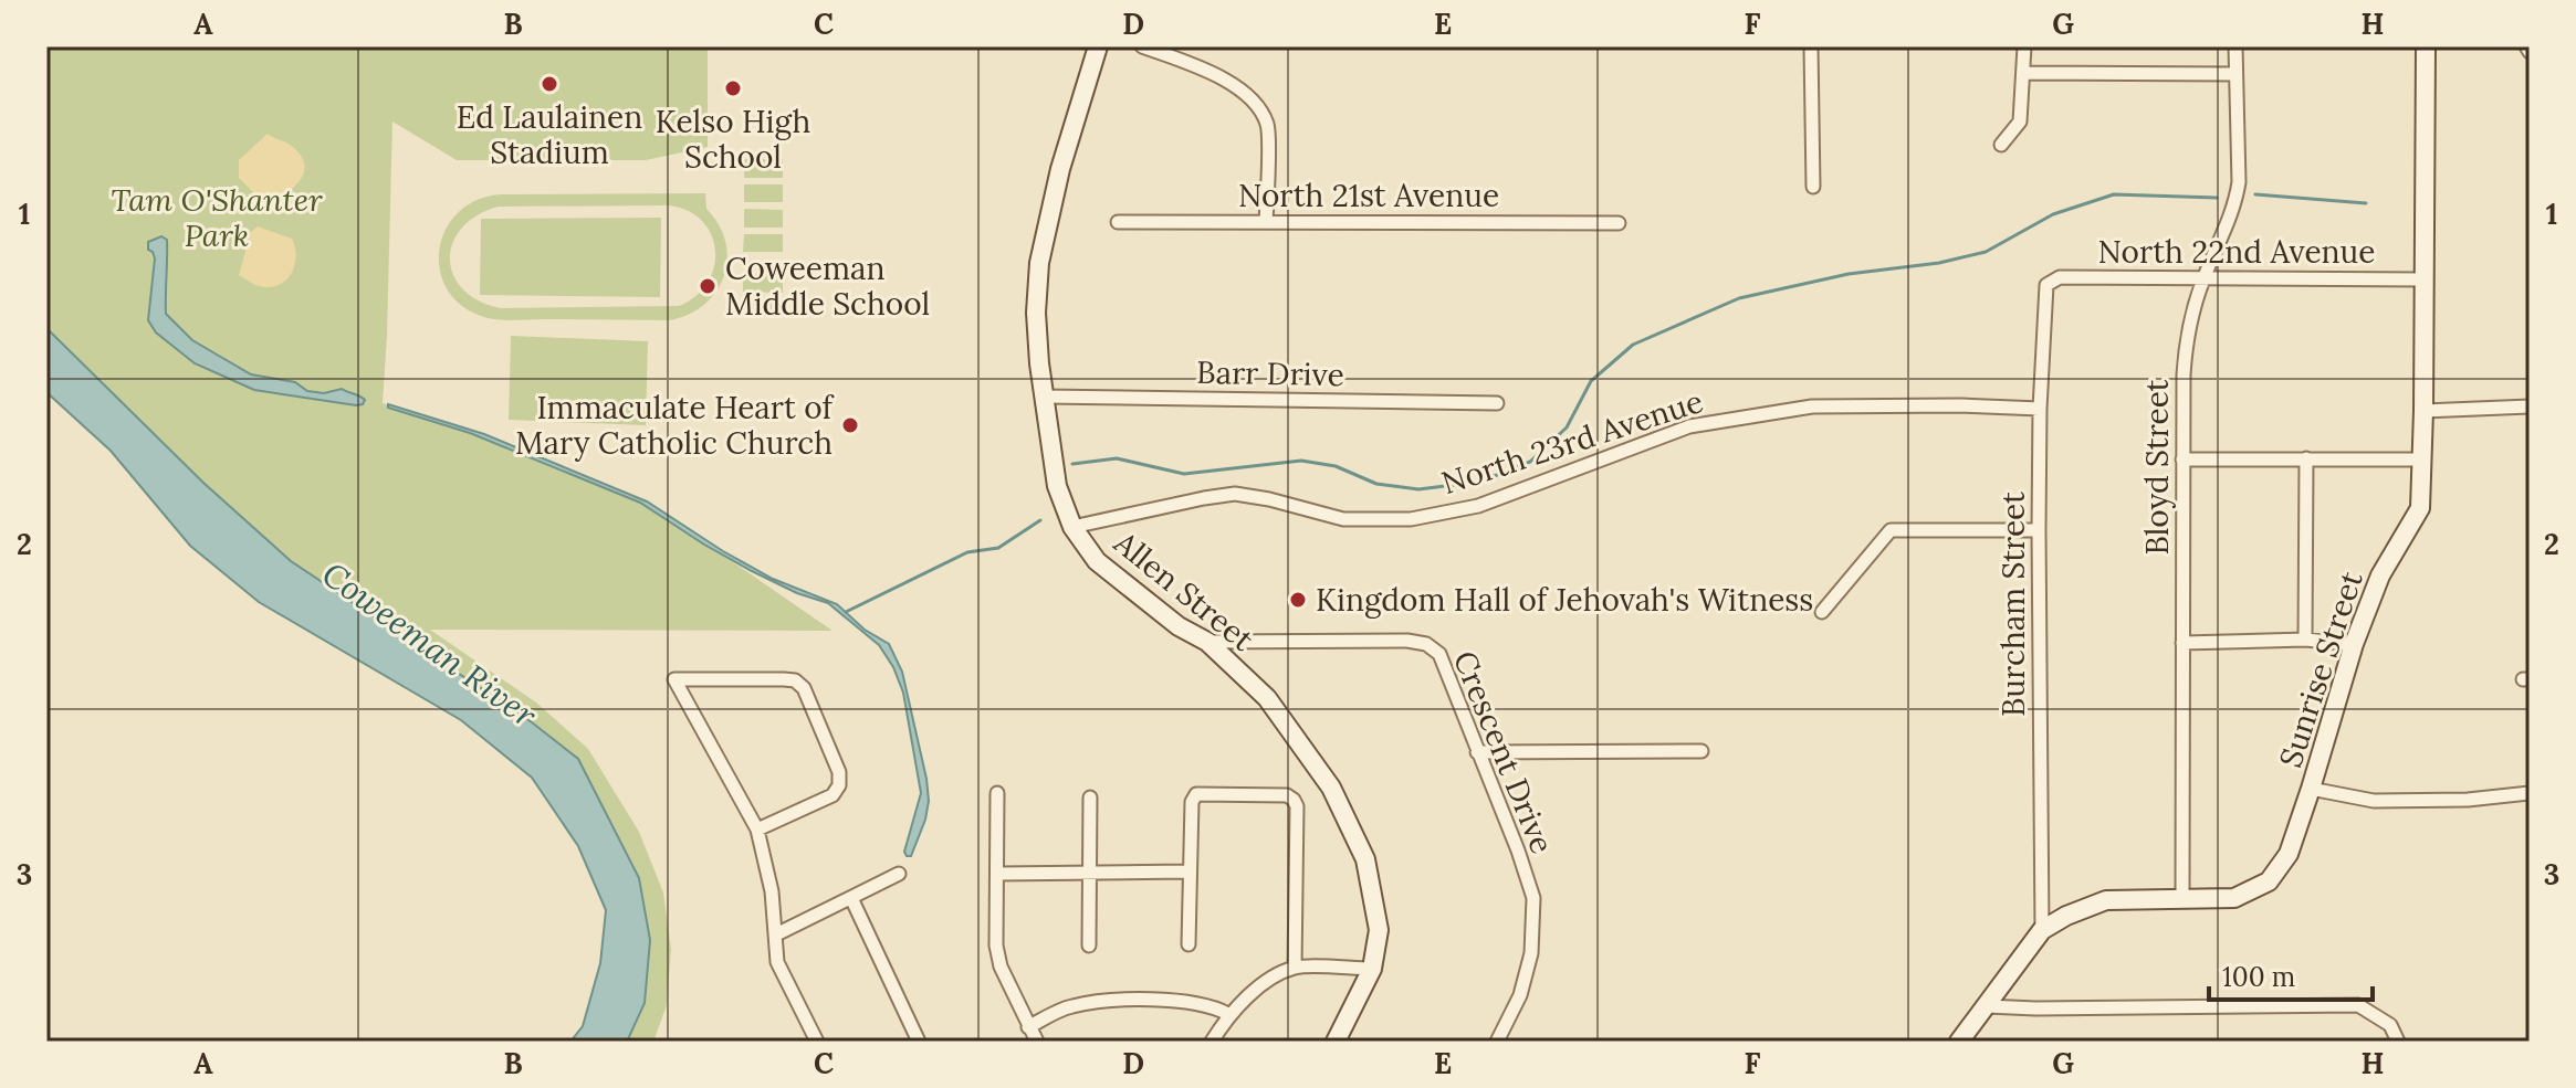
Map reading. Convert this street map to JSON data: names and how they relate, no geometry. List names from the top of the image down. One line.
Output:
{"streets":{"street":["North 21st Avenue","North 22nd Avenue","Barr Drive","North 23rd Avenue","Bloyd Street","Allen Street","Burcham Street","Sunrise Street","Crescent Drive"]},"crossings":[["North 22nd Avenue","Bloyd Street"],["North 22nd Avenue","Burcham Street"],["North 22nd Avenue","Sunrise Street"],["Barr Drive","Allen Street"],["North 23rd Avenue","Allen Street"],["North 23rd Avenue","Burcham Street"],["Bloyd Street","Sunrise Street"],["Allen Street","Crescent Drive"],["Burcham Street","Sunrise Street"]],"water":["Coweeman River"],"parks":["Tam O'Shanter Park"],"places":["Ed Laulainen Stadium","Kelso High School","Coweeman Middle School","Immaculate Heart of Mary Catholic Church","Kingdom Hall of Jehovah's Witness"],"scale_bar":"100 m","grid":{"columns":["A","B","C","D","E","F","G","H"],"rows":["1","2","3"]}}
